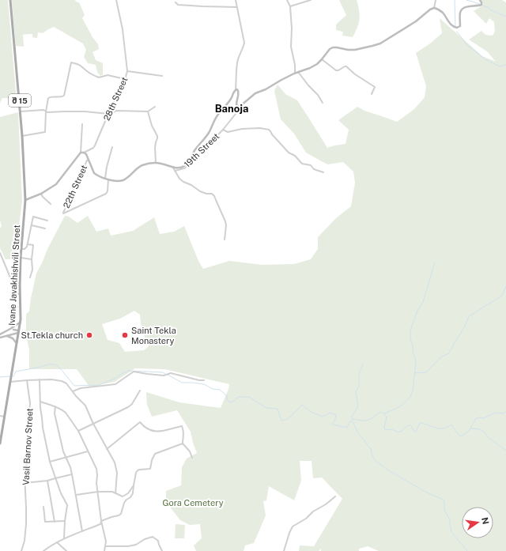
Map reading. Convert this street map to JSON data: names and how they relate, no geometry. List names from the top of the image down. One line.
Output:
{"streets":{"main road":["შ 15","Ivane Javakhishvili Street"],"street":["28th Street","19th Street","22th Street","Vasil Barnov Street"]},"crossings":[["შ 15","Ivane Javakhishvili Street"]],"districts":["Banoja"],"parks":["Gora Cemetery"],"places":["St.Tekla church","Saint Tekla Monastery"],"north":"right"}
